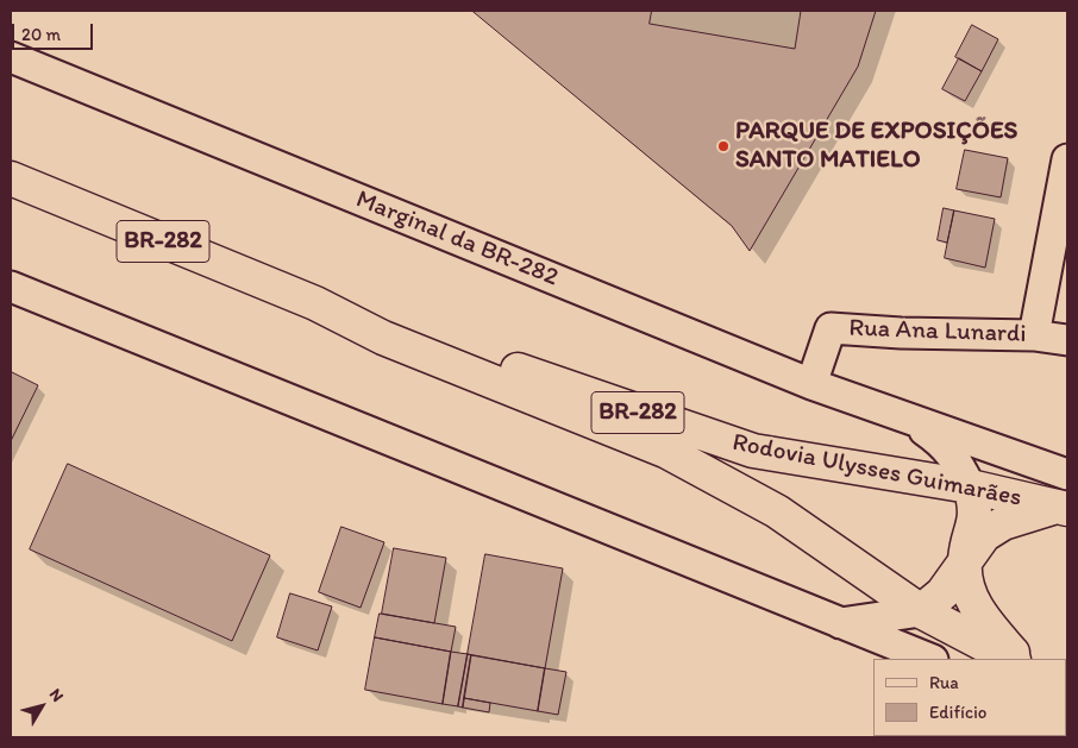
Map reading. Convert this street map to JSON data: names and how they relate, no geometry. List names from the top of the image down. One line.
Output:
{"streets":{"highway":["BR-282","Rodovia Ulysses Guimarães"],"street":["Marginal da BR-282","Rua Ana Lunardi"]},"crossings":[["Marginal da BR-282","Rua Ana Lunardi"],["Marginal da BR-282","Rodovia Ulysses Guimarães"]],"places":["PARQUE DE EXPOSIÇÕES SANTO MATIELO"],"legend":["Rua","Edifício"],"scale_bar":"20 m","north":"top right"}
